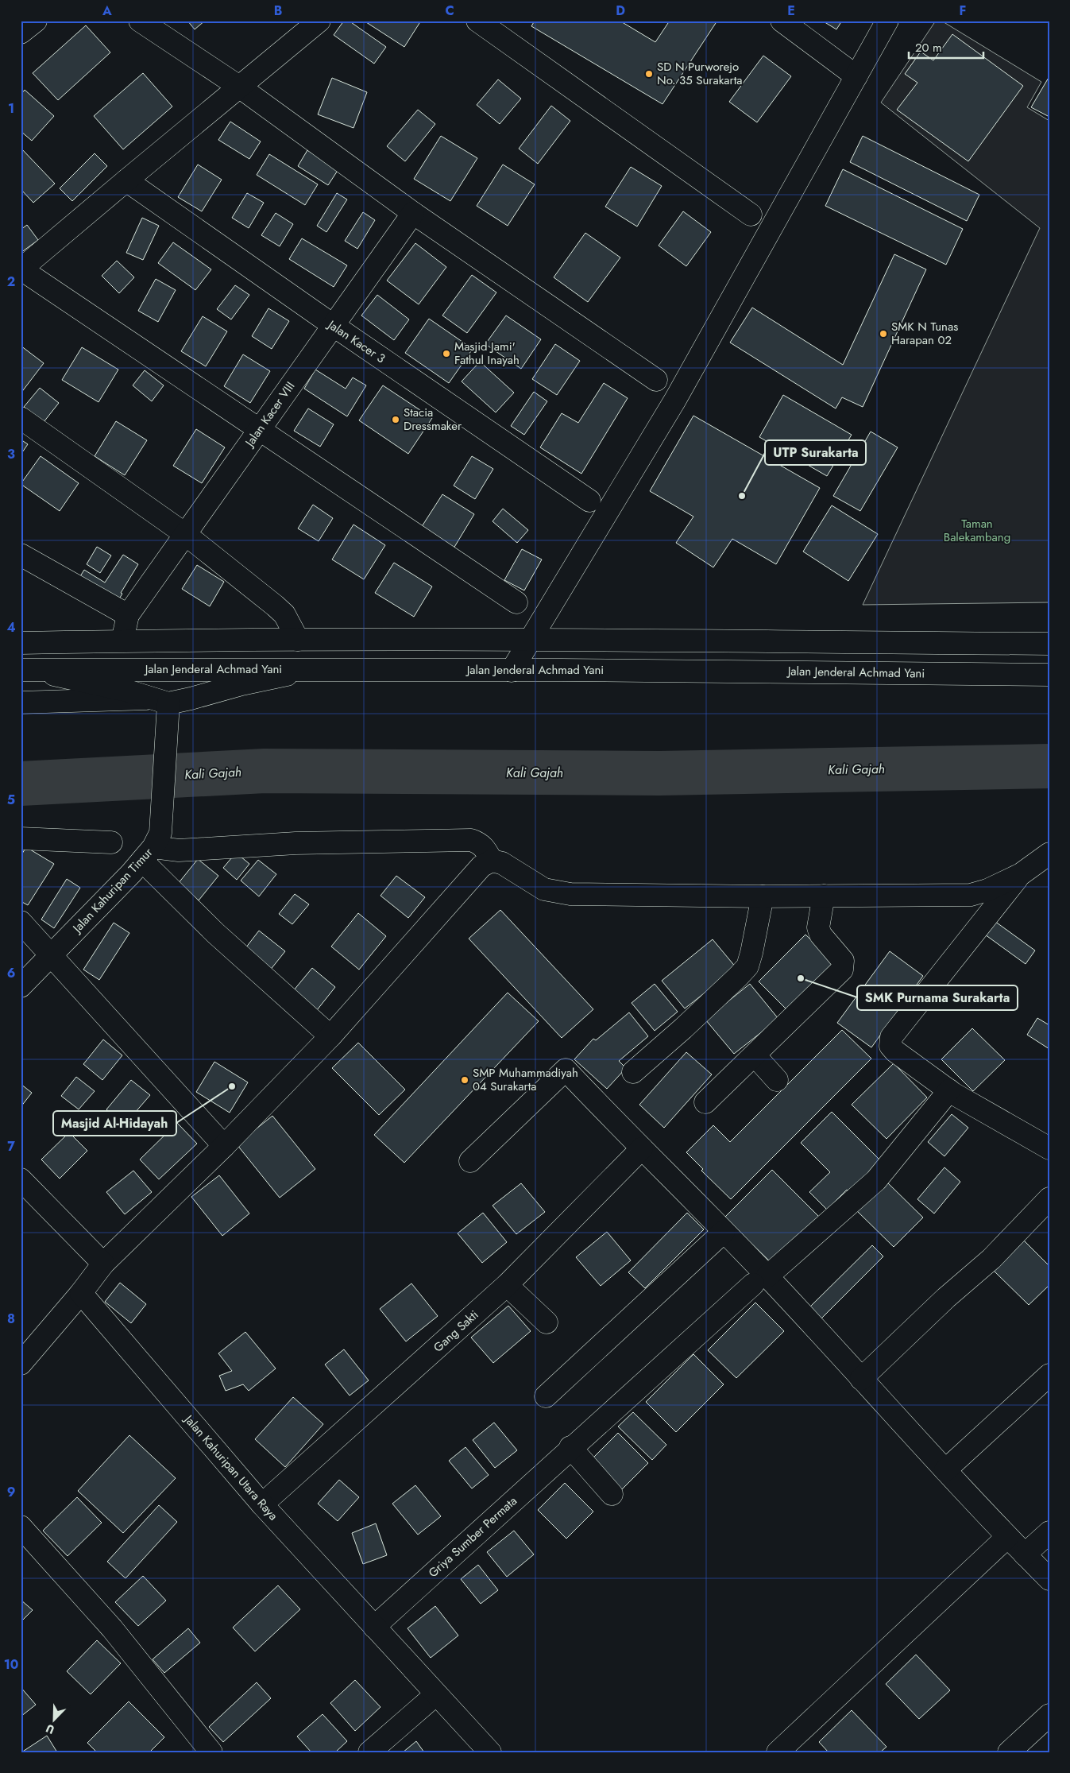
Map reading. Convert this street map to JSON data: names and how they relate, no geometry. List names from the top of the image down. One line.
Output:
{"streets":{"street":["Jalan Kacer 3","Jalan Kacer VIII","Jalan Jenderal Achmad Yani","Jalan Kahuripan Timur","Gang Sakti","Jalan Kahuripan Utara Raya","Griya Sumber Permata"]},"crossings":[["Jalan Kacer 3","Jalan Kacer VIII"],["Gang Sakti","Jalan Kahuripan Utara Raya"],["Jalan Kahuripan Utara Raya","Griya Sumber Permata"]],"water":["Kali Gajah"],"parks":["Taman Balekambang"],"places":["SD N Purworejo No. 35 Surakarta","SMK N Tunas Harapan 02","Masjid Jami' Fathul Inayah","Stacia Dressmaker","UTP Surakarta","SMK Purnama Surakarta","SMP Muhammadiyah 04 Surakarta","Masjid Al-Hidayah"],"scale_bar":"20 m","north":"bottom left","grid":{"columns":["A","B","C","D","E","F"],"rows":["1","2","3","4","5","6","7","8","9","10"]}}
